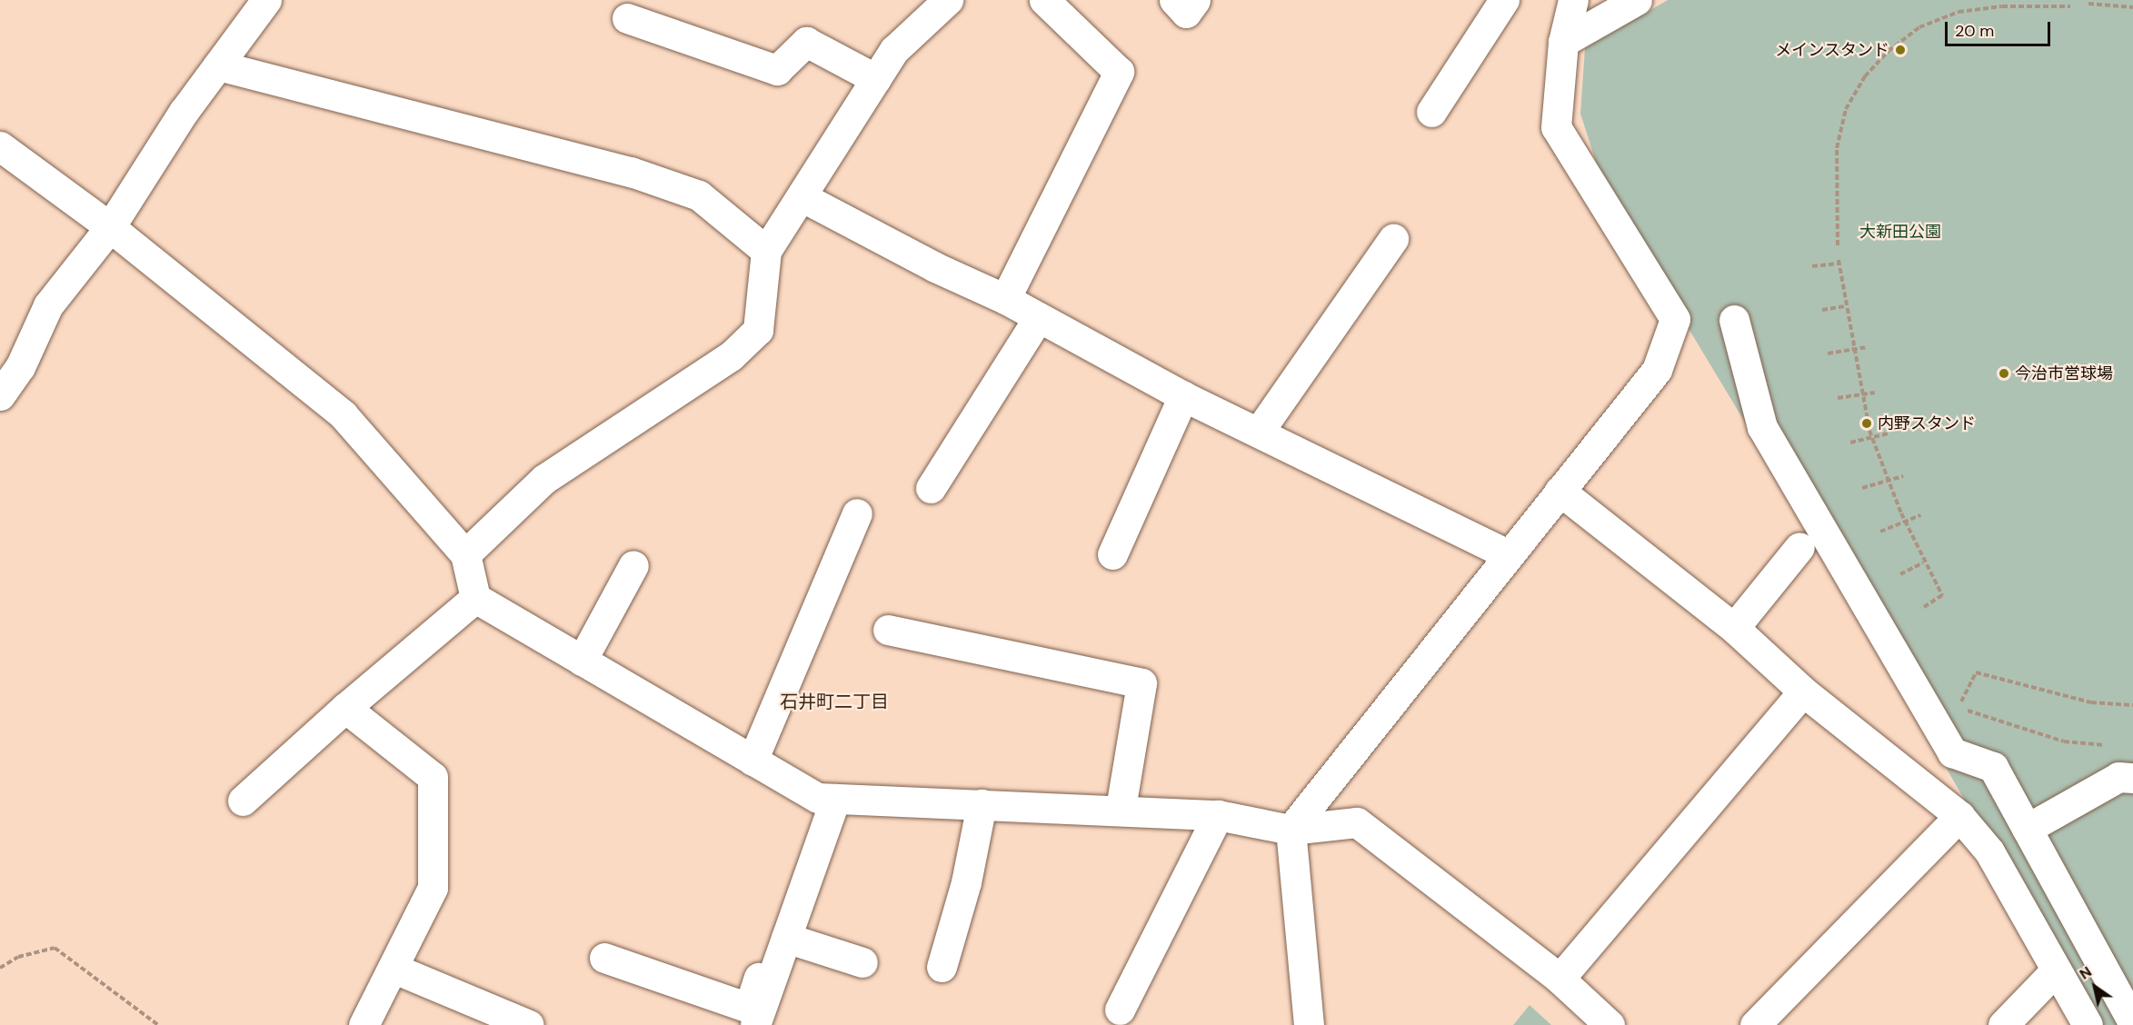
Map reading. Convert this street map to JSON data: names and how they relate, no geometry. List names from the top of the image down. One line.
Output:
{"districts":["石井町二丁目"],"parks":["大新田公園"],"places":["メインスタンド","今治市営球場","内野スタンド"],"scale_bar":"20 m","north":"top left"}
